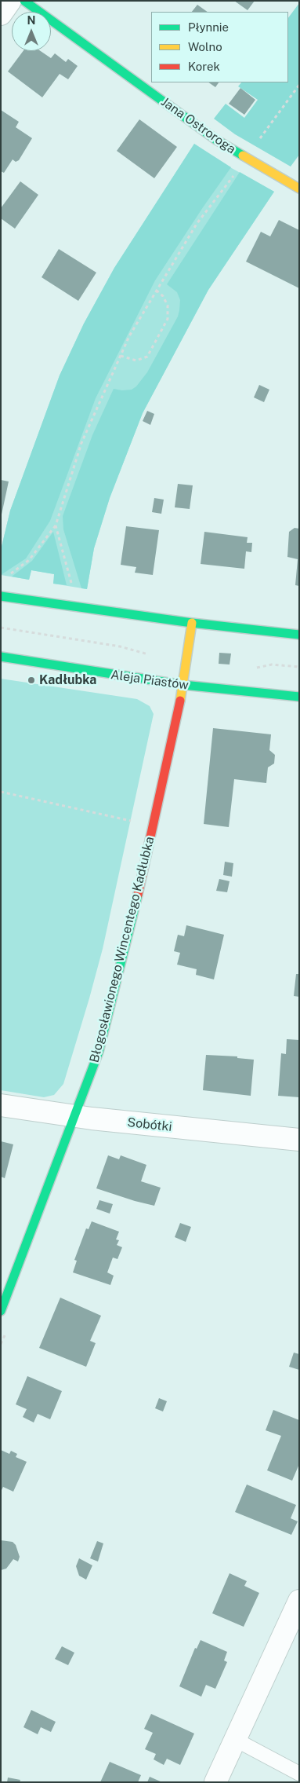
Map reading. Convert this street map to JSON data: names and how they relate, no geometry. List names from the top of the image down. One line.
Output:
{"streets":{"street":["Jana Ostroroga","Aleja Piastów","Błogosławionego Wincentego Kadłubka","Sobótki"]},"crossings":[["Aleja Piastów","Błogosławionego Wincentego Kadłubka"],["Błogosławionego Wincentego Kadłubka","Sobótki"]],"places":["Kadłubka"],"legend":["Płynnie","Wolno","Korek"],"north":"top"}
